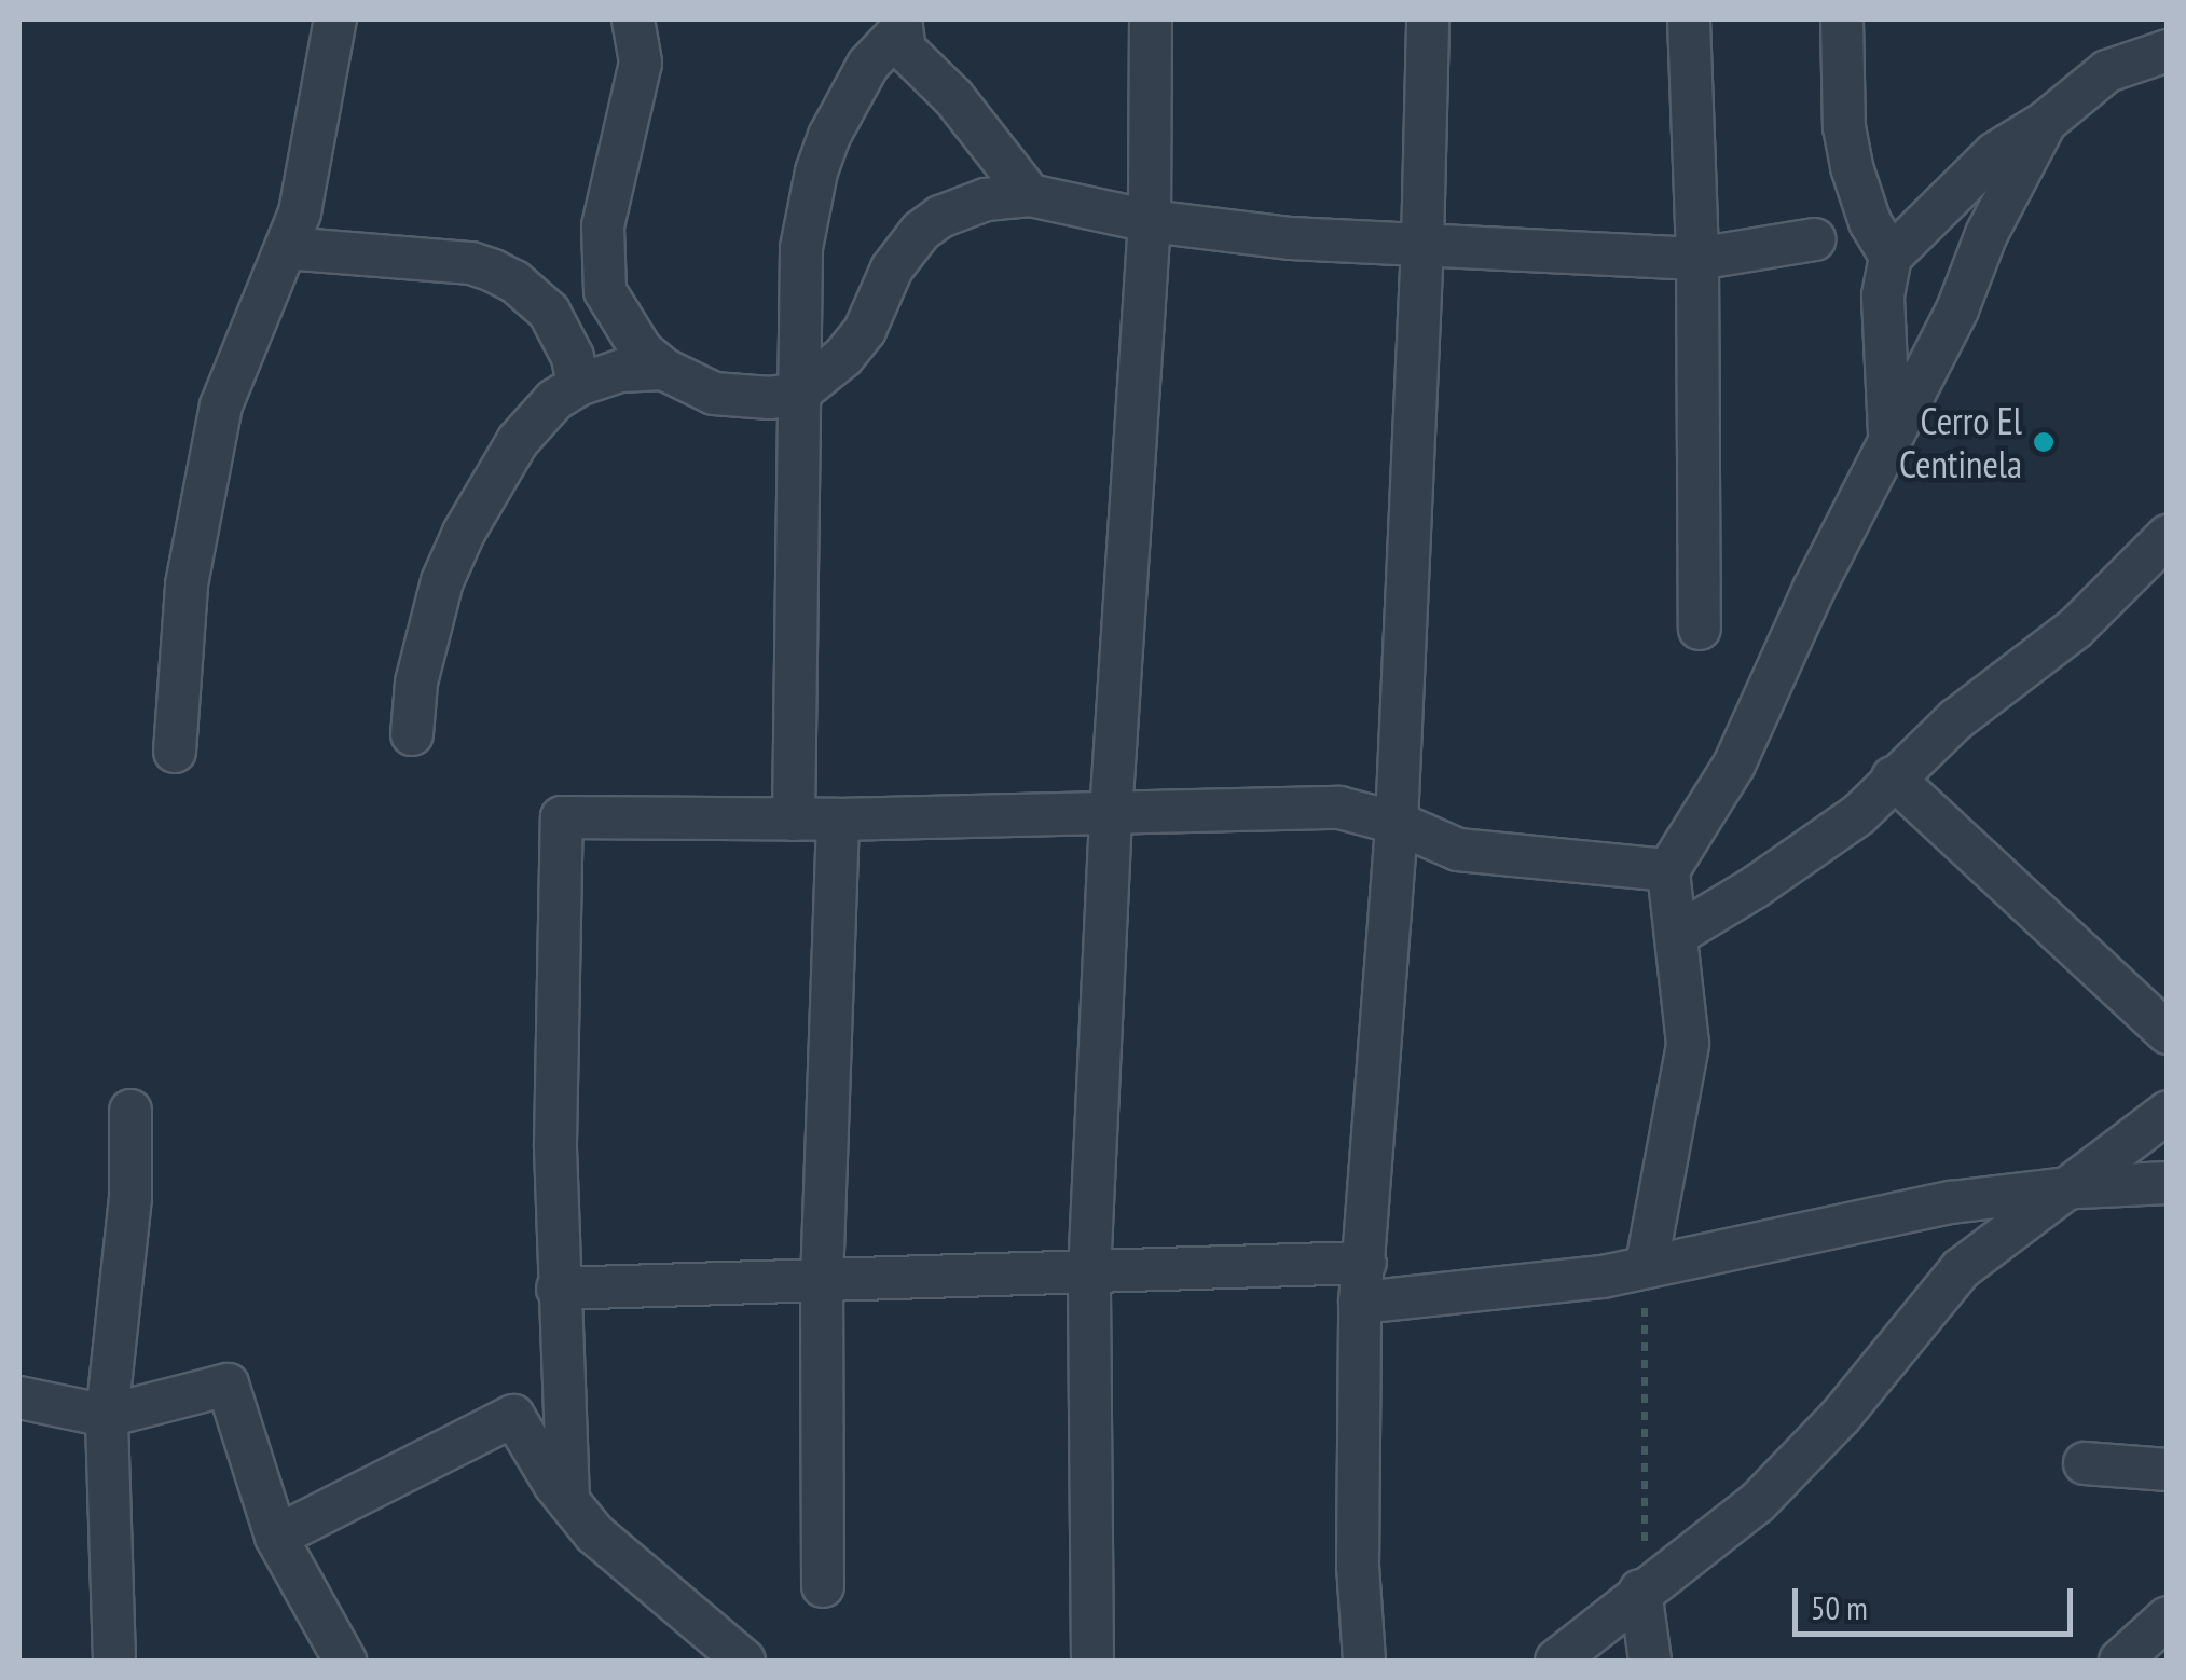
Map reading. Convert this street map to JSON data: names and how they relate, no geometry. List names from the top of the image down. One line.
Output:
{"places":["Cerro El Centinela"],"scale_bar":"50 m"}
